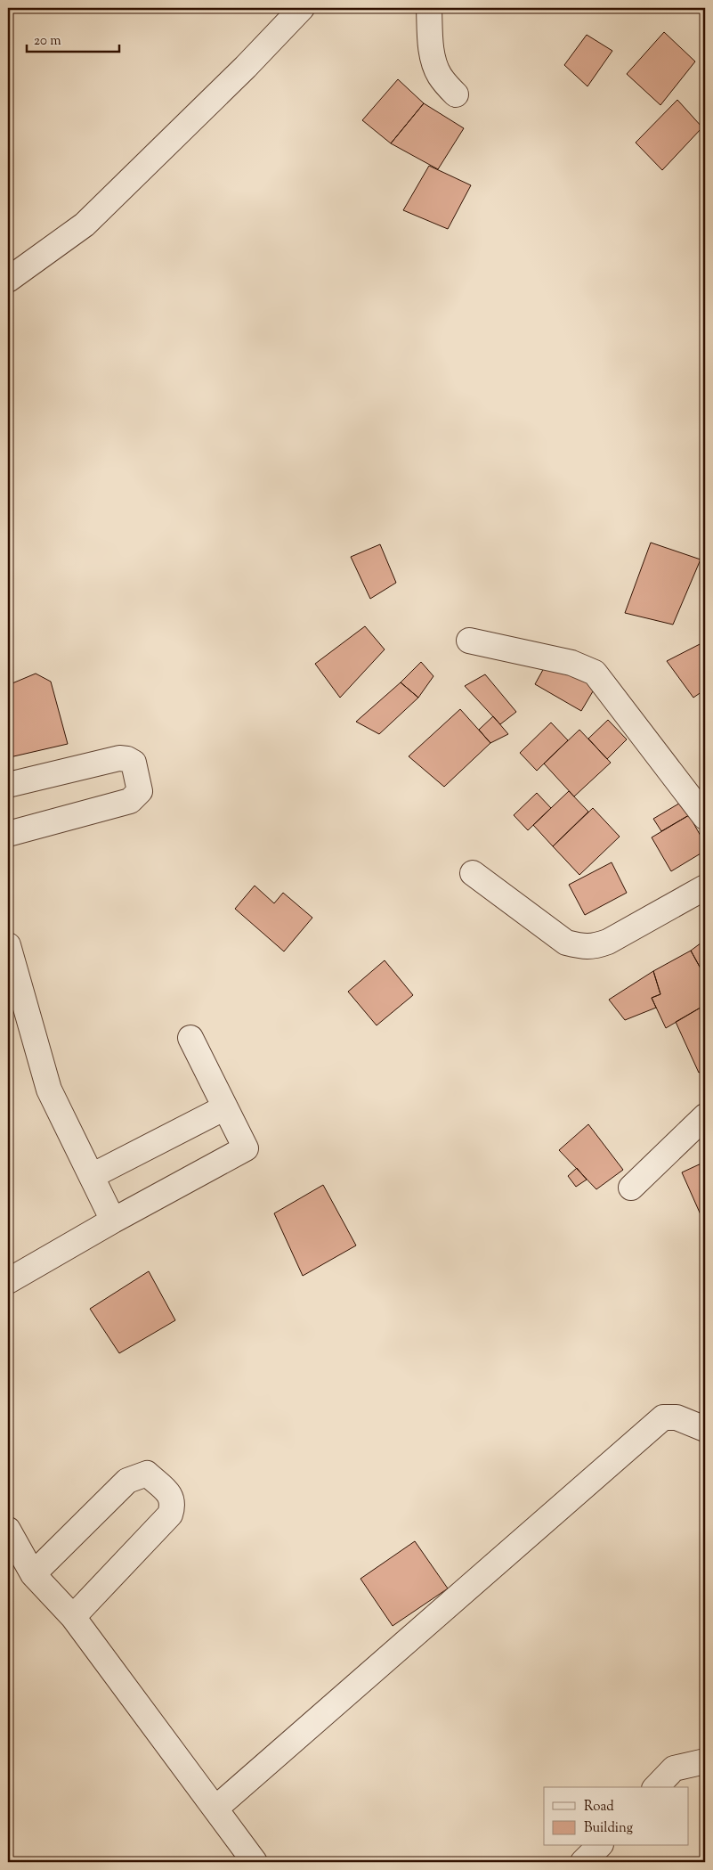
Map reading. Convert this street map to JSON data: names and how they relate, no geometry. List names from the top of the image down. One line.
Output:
{"legend":["Road","Building"],"scale_bar":"20 m"}
